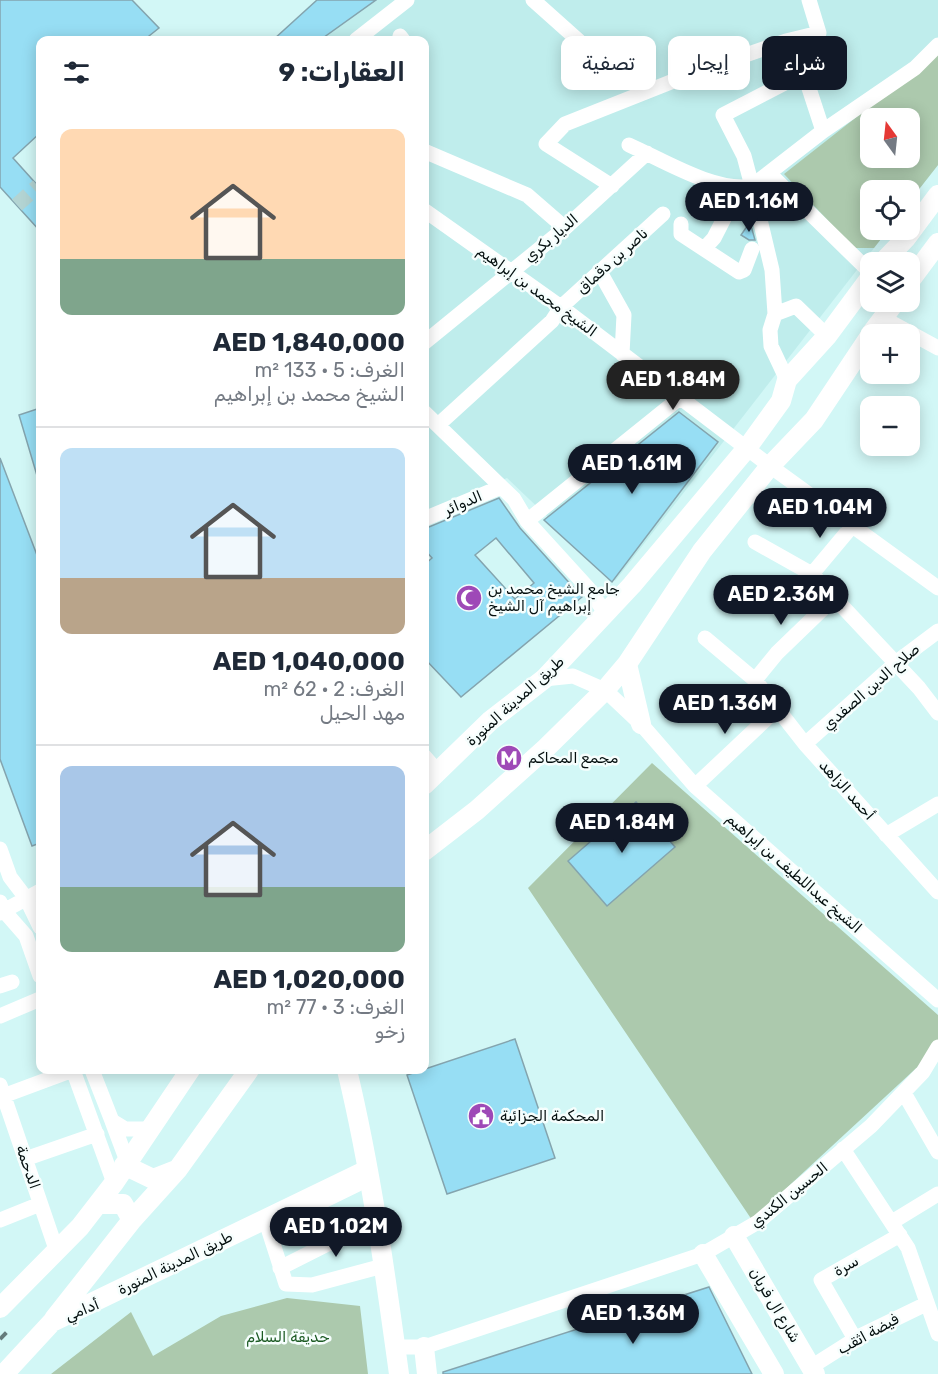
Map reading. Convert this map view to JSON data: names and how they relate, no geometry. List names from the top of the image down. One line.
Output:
{"streets":{"main road":["طريق المدينة المنورة","شارع ال فريان"],"street":["الديار بكري","ناصر بن دقماق","الشيخ محمد بن إبراهيم","الدوائر","صلاح الدين الصفدي","أحمد الزاهد","الشيخ عبداللطيف بن إبراهيم","الدحمة","الحسين الكندي","سرة","أدامي","فيضة اثقب"]},"crossings":[["الديار بكري","الشيخ محمد بن إبراهيم"],["ناصر بن دقماق","الشيخ محمد بن إبراهيم"],["الشيخ محمد بن إبراهيم","طريق المدينة المنورة"],["صلاح الدين الصفدي","أحمد الزاهد"],["طريق المدينة المنورة","الشيخ عبداللطيف بن إبراهيم"],["طريق المدينة المنورة","أدامي"],["الحسين الكندي","شارع ال فريان"],["سرة","فيضة اثقب"],["شارع ال فريان","فيضة اثقب"]],"parks":["حديقة السلام"],"places":{"mosque":["جامع الشيخ محمد بن إبراهيم آل الشيخ"],"metro station":["مجمع المحاكم"],"public building":["المحكمة الجزائية"]},"north":"top","page":{"chip":["شراء","إيجار","تصفية"],"heading":"العقارات: 9","map_buttons":["+","−"],"list":[{"name":"AED 1,840,000","note":"الغرف: 5 · 133 m² · الشيخ محمد بن إبراهيم"},{"name":"AED 1,040,000","note":"الغرف: 2 · 62 m² · مهد الحيل"},{"name":"AED 1,020,000","note":"الغرف: 3 · 77 m² · زخو"}],"price":["AED 1.16M","AED 1.84M","AED 1.61M","AED 1.04M","AED 2.36M","AED 1.36M","AED 1.84M","AED 1.02M","AED 1.36M"]}}
